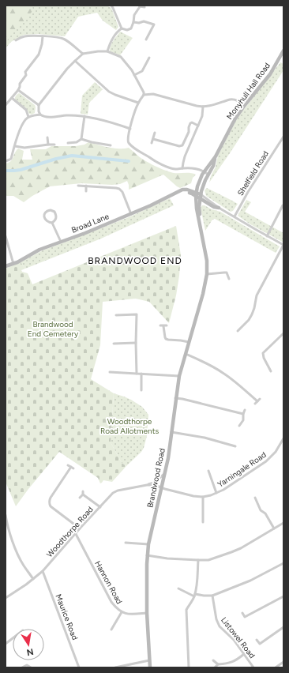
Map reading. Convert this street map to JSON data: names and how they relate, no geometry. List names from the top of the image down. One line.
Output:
{"streets":{"street":["Monyhull Hall Road","Shelfield Road","Broad Lane","Yarningale Road","Brandwood Road","Woodthorpe Road","Hannon Road","Maurice Road","Listowel Road"]},"crossings":[["Monyhull Hall Road","Broad Lane"],["Monyhull Hall Road","Brandwood Road"],["Broad Lane","Brandwood Road"],["Yarningale Road","Brandwood Road"],["Yarningale Road","Woodthorpe Road"],["Brandwood Road","Woodthorpe Road"],["Brandwood Road","Hannon Road"],["Woodthorpe Road","Hannon Road"],["Woodthorpe Road","Maurice Road"]],"districts":["BRANDWOOD END"],"parks":["Brandwood End Cemetery","Woodthorpe Road Allotments"],"north":"bottom"}
